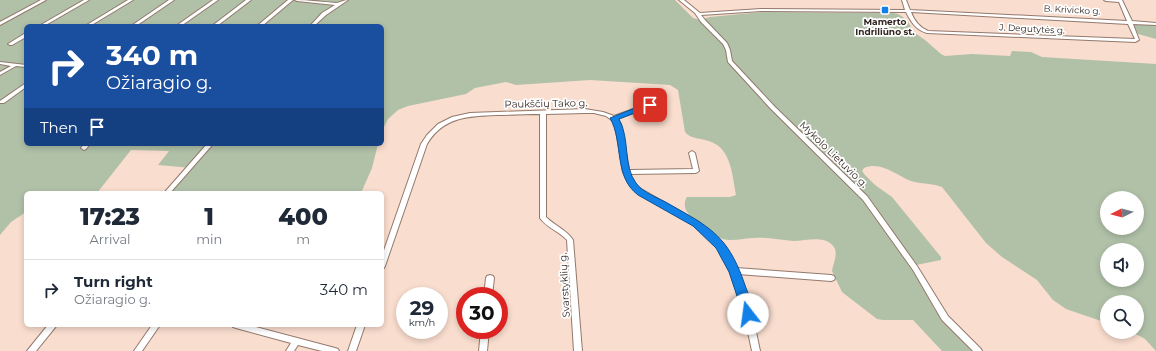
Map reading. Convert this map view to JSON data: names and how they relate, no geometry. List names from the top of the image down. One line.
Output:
{"streets":{"street":["B. Krivicko g.","J. Degutytės g.","Paukščių Tako g.","Mykolo Lietuvio g.","Svarstyklių g."]},"crossings":[["B. Krivicko g.","J. Degutytės g."],["B. Krivicko g.","Mykolo Lietuvio g."],["Paukščių Tako g.","Svarstyklių g."]],"places":{"transit":["Mamerto Indriliūno st."]},"north":"left","page":{"turn":["340 m","Ožiaragio g."],"then":"Then","eta":["17:23","Arrival","1","min","400","m"],"list":[{"name":"Turn right","note":"Ožiaragio g.","value":"340 m"}],"speed":"29 km/h","limit":"30"}}
